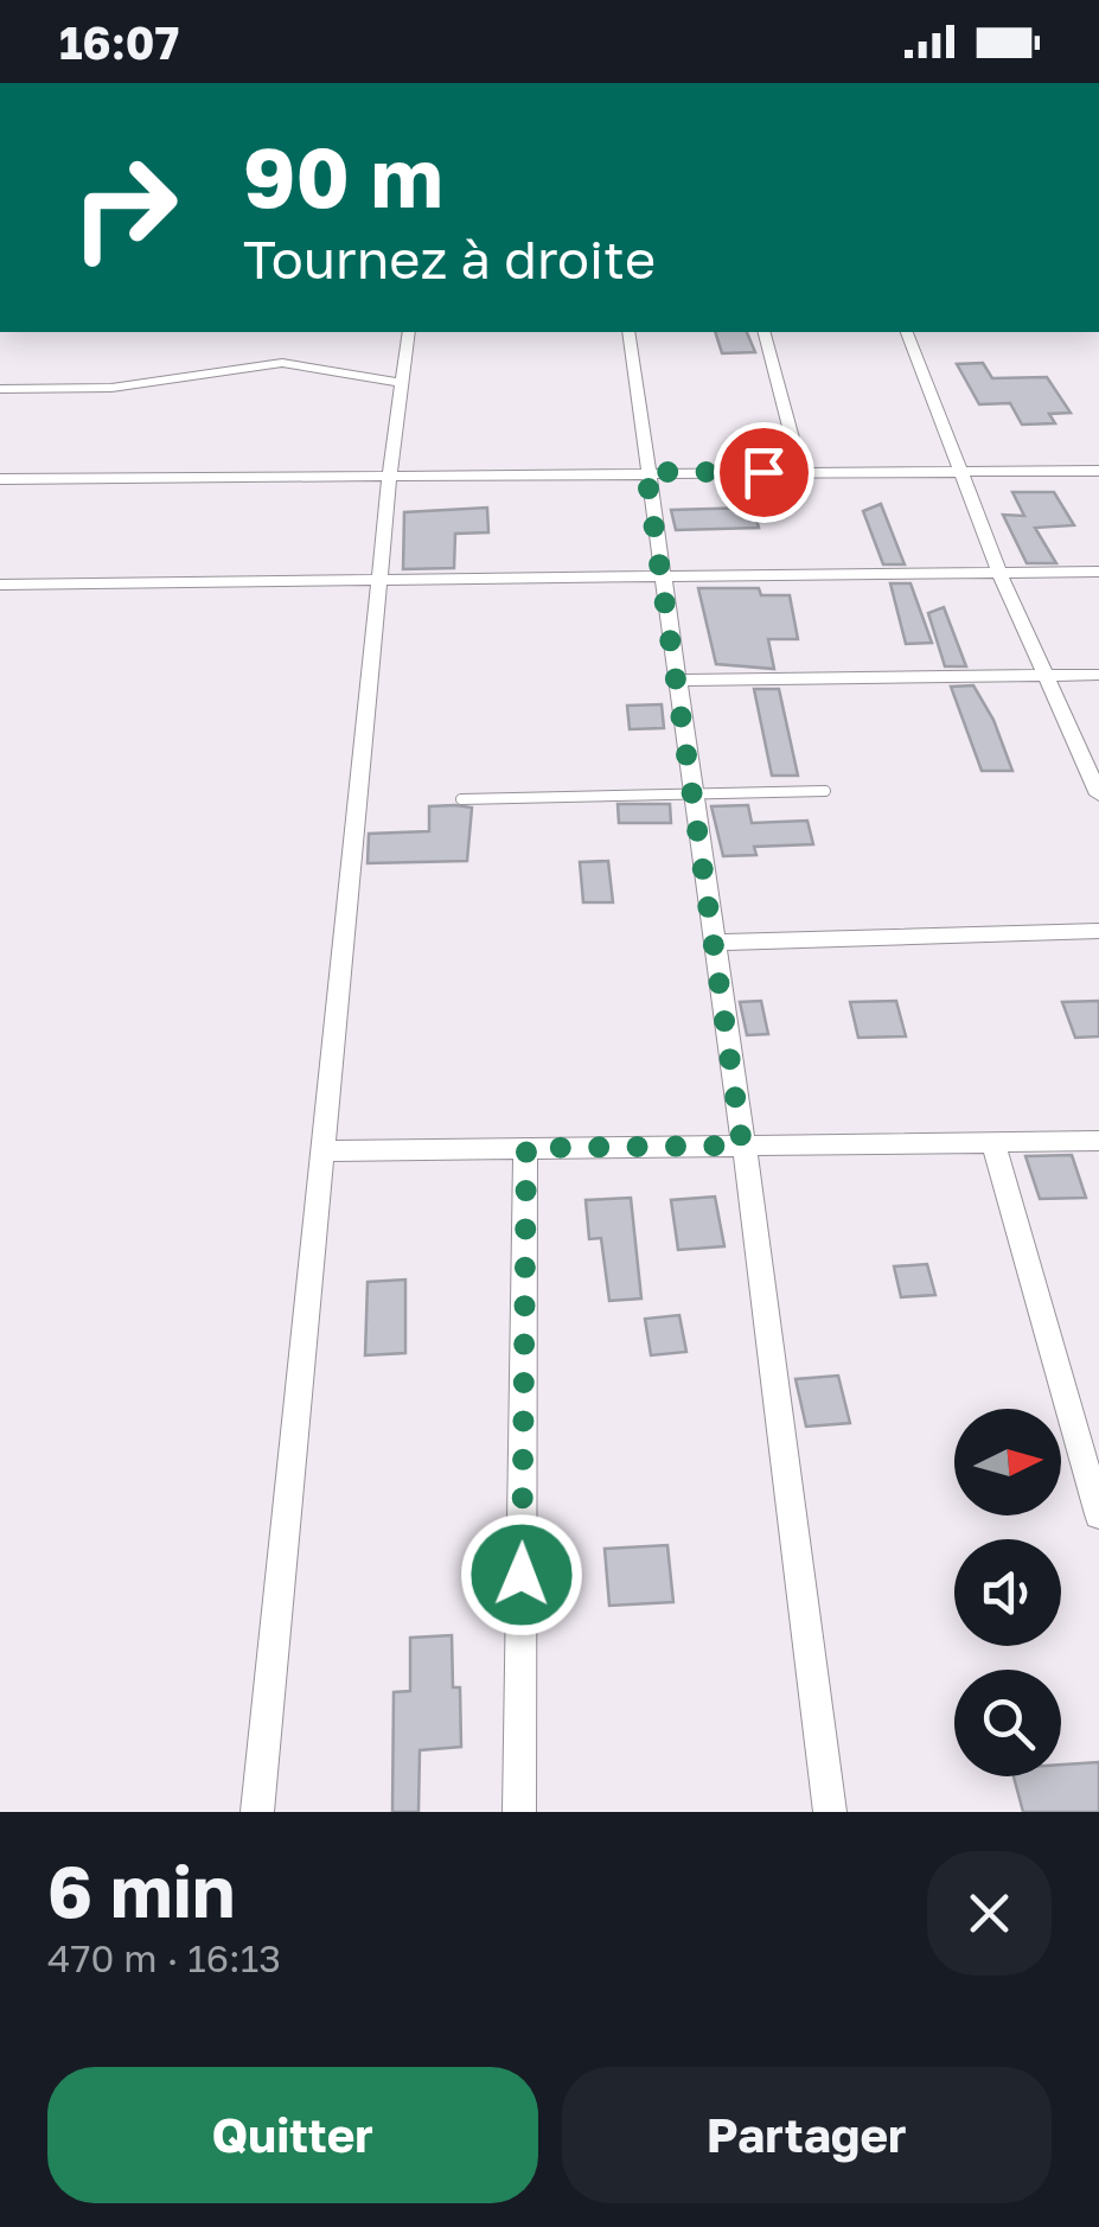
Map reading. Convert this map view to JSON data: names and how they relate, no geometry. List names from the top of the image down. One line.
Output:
{"north":"right","page":{"status":"16:07","turn":["90 m","Tournez à droite"],"heading":["6 min","470 m · 16:13"],"buttons":["Quitter","Partager"]}}
